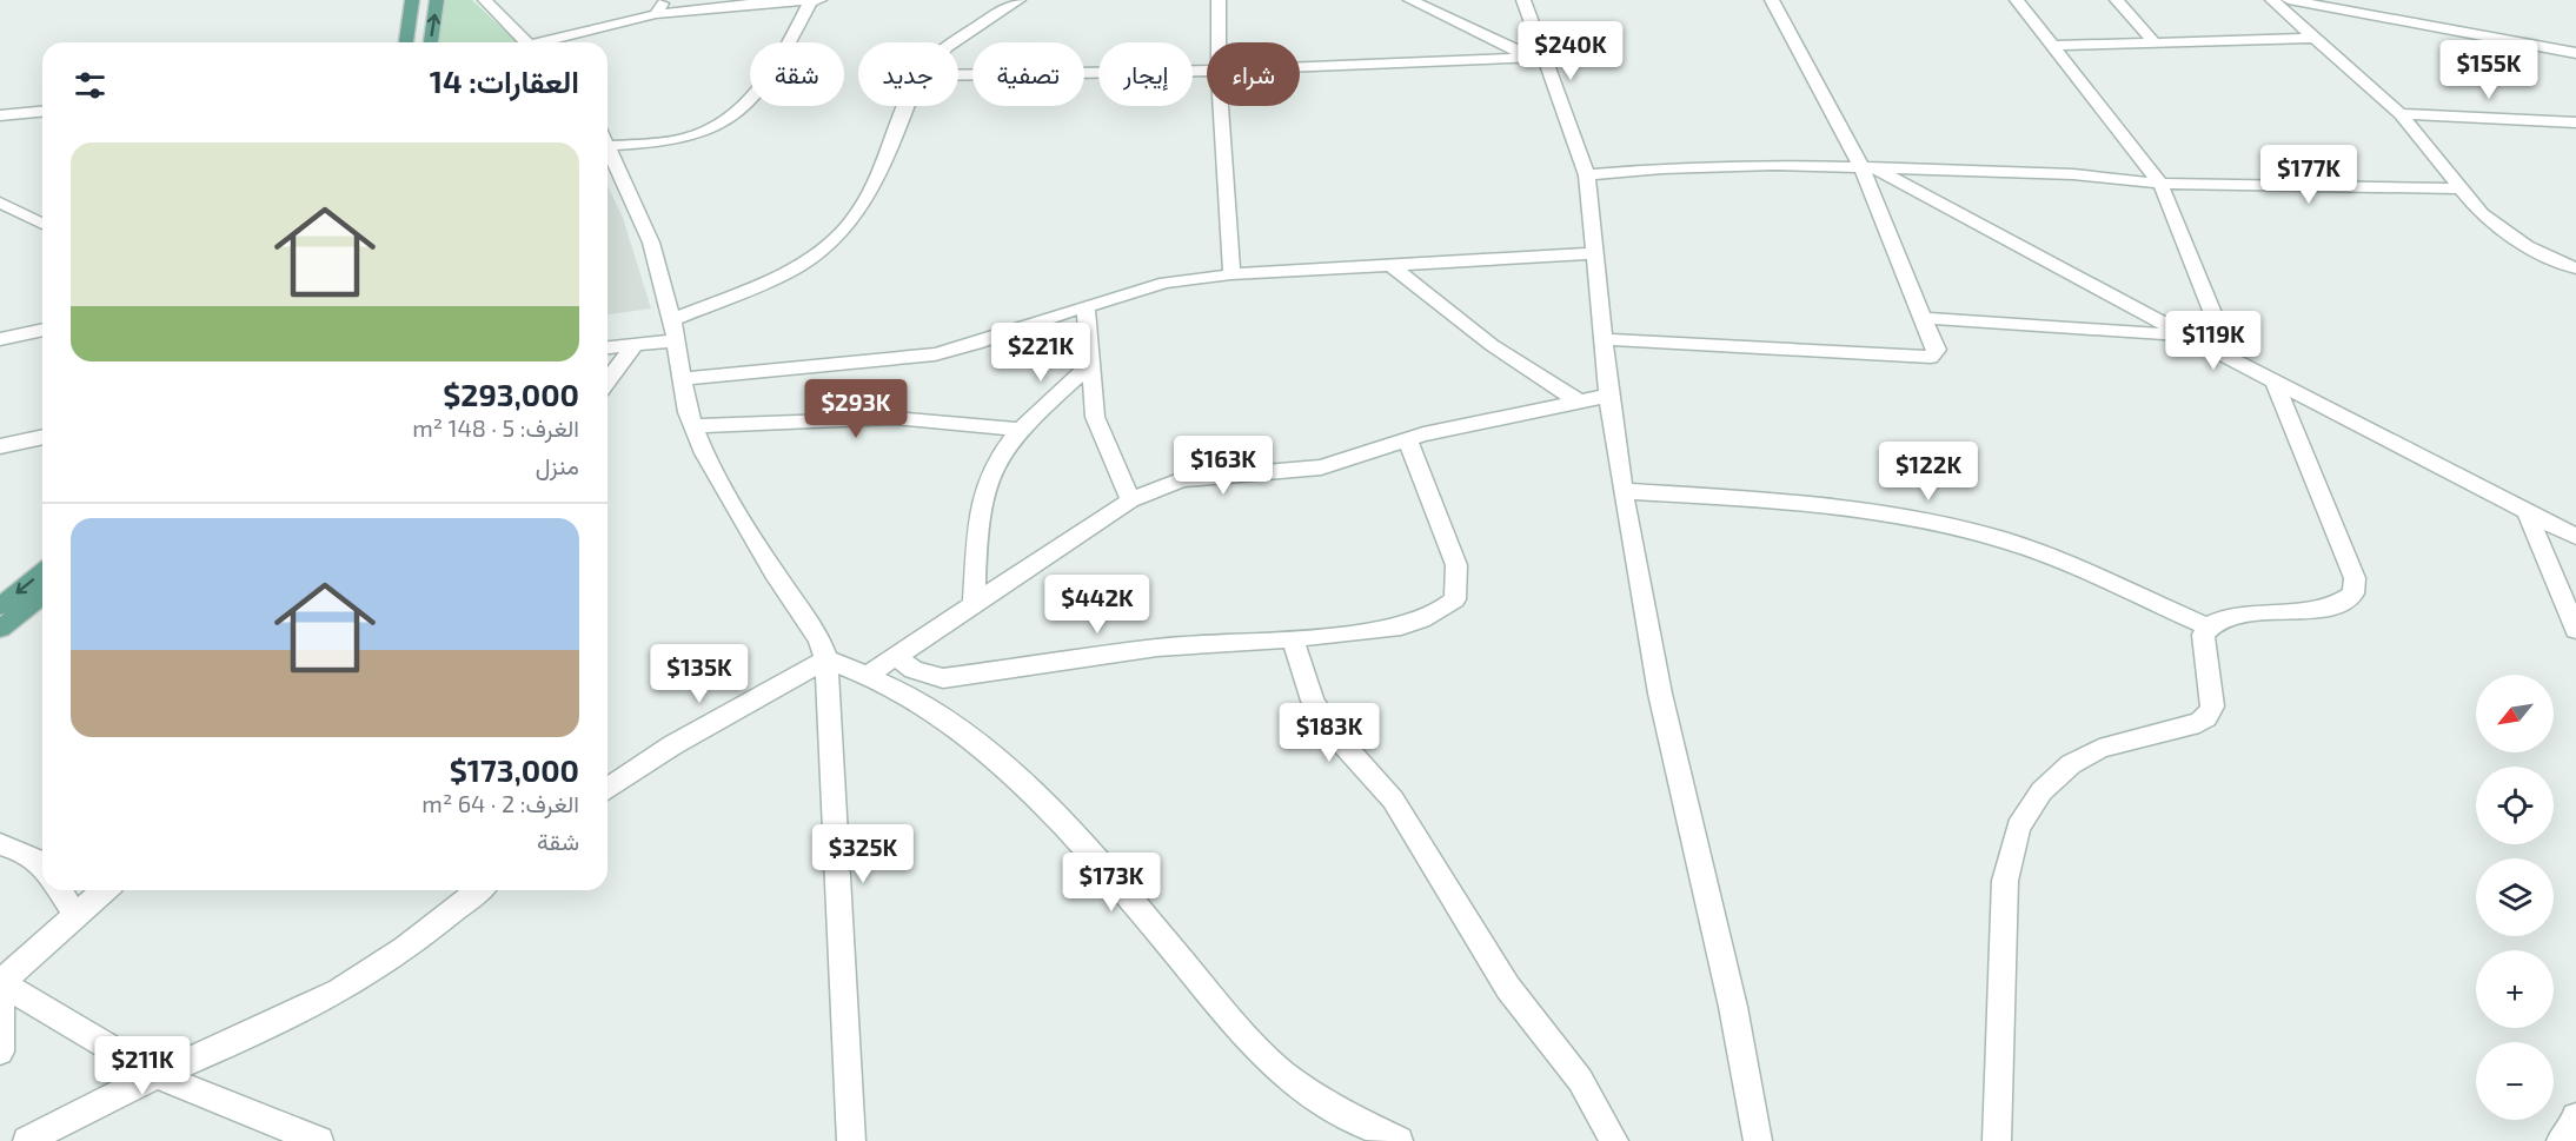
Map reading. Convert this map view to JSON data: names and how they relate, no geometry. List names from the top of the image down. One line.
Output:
{"north":"bottom left","page":{"price":["$240K","$155K","$177K","$119K","$221K","$293K","$163K","$122K","$442K","$135K","$183K","$325K","$173K","$211K"],"chip":["شراء","إيجار","تصفية","جديد","شقة"],"heading":"العقارات: 14","list":[{"name":"$293,000","note":"الغرف: 5 · 148 m² · منزل"},{"name":"$173,000","note":"الغرف: 2 · 64 m² · شقة"}],"map_buttons":["+","−"]}}
